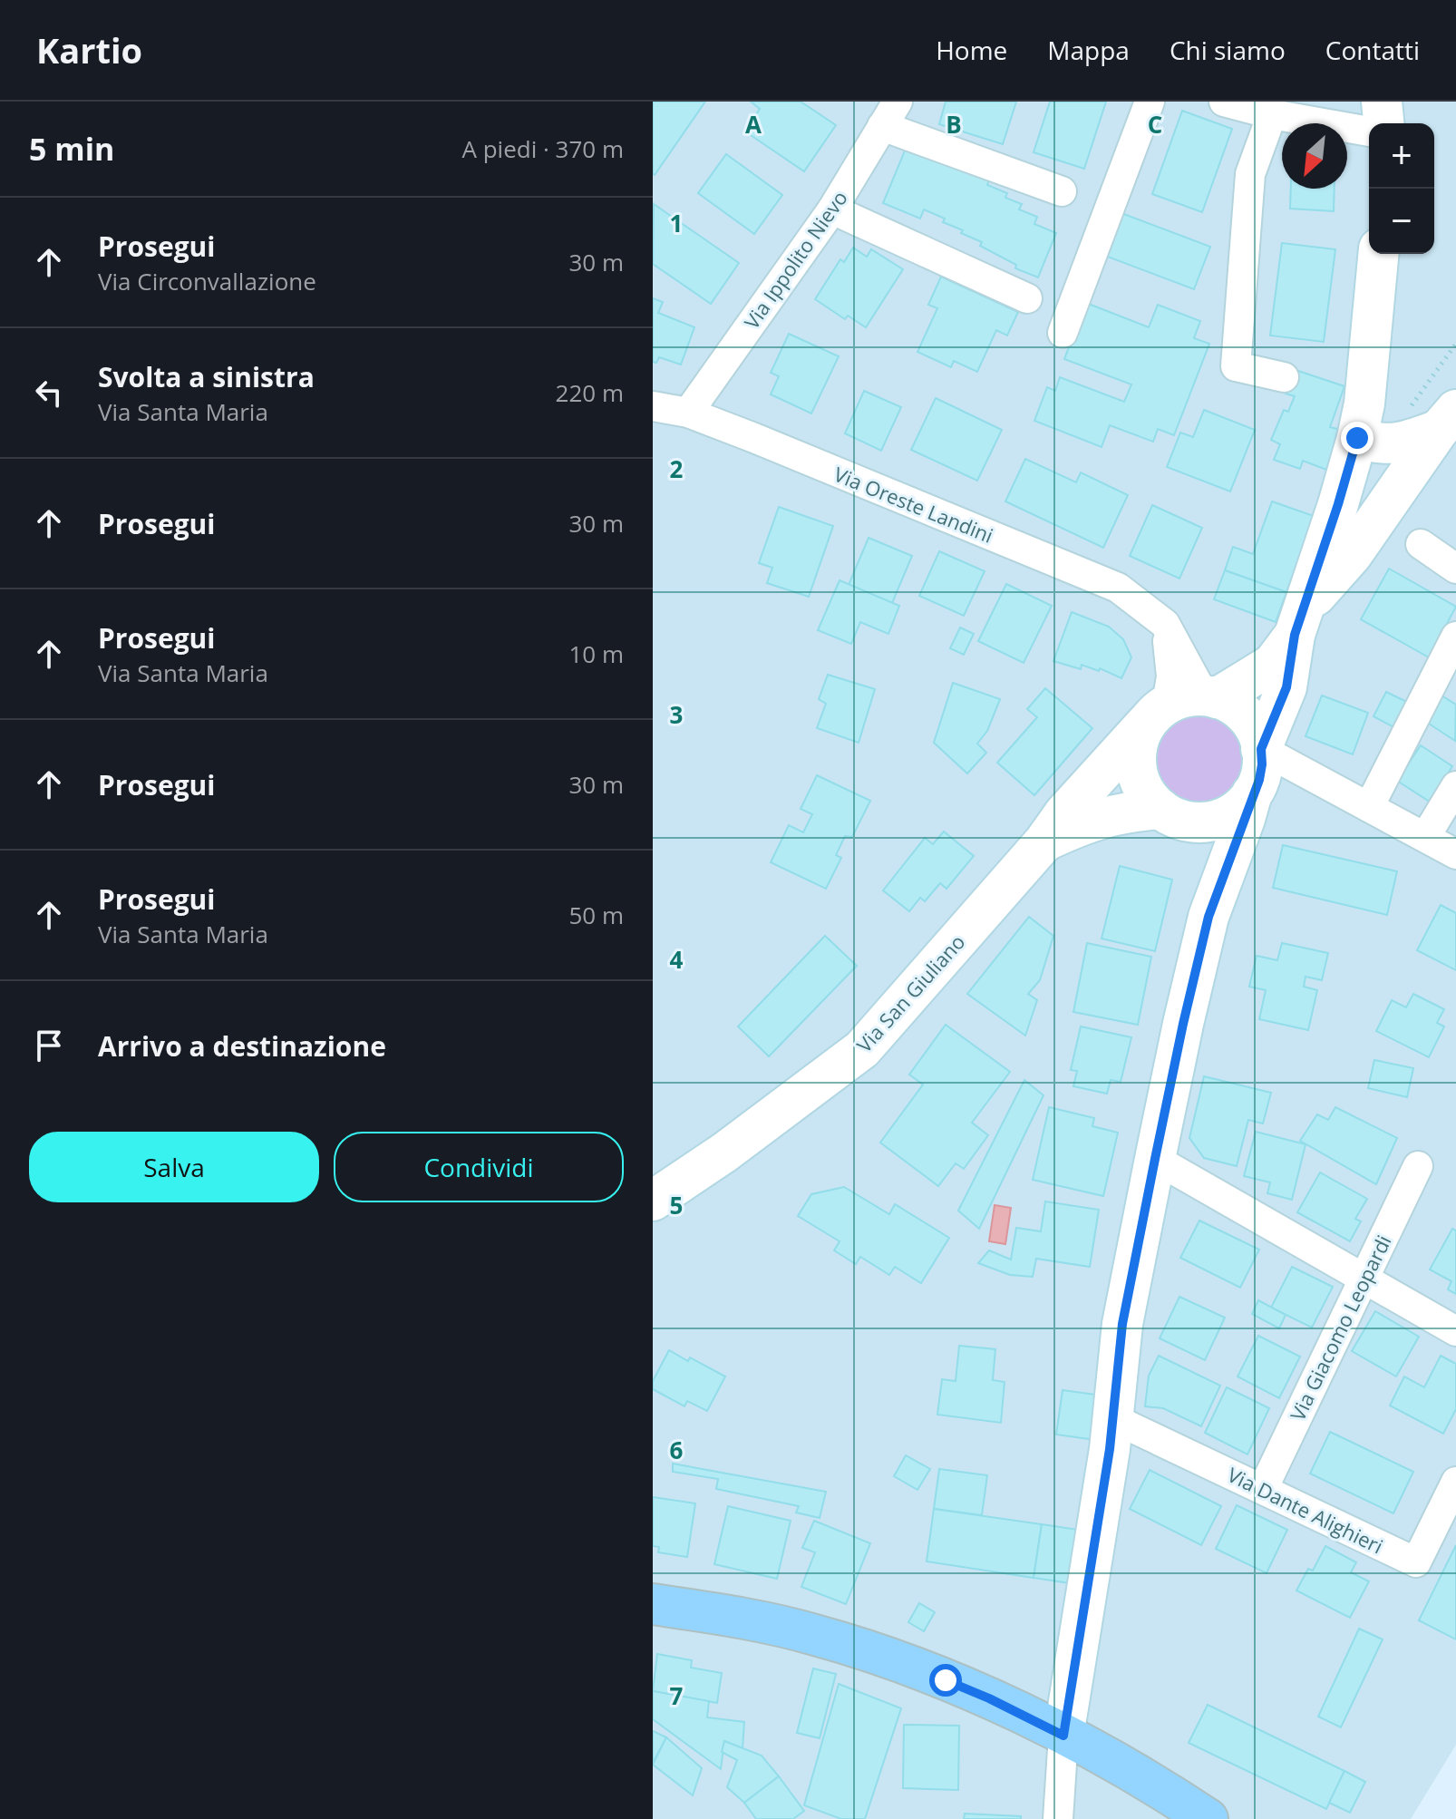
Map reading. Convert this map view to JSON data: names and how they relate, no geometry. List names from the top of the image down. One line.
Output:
{"streets":{"main road":["Via San Giuliano"],"street":["Via Ippolito Nievo","Via Oreste Landini","Via Giacomo Leopardi","Via Dante Alighieri"]},"crossings":[["Via Ippolito Nievo","Via Oreste Landini"],["Via Oreste Landini","Via San Giuliano"],["Via Giacomo Leopardi","Via Dante Alighieri"]],"north":"bottom left","page":{"header":"Kartio","nav":["Home","Mappa","Chi siamo","Contatti"],"heading":["5 min","A piedi · 370 m"],"map_buttons":["+","−"],"list":[["Prosegui","Via Circonvallazione","30 m"],["Svolta a sinistra","Via Santa Maria","220 m"],["Prosegui","30 m"],["Prosegui","Via Santa Maria","10 m"],["Prosegui","30 m"],["Prosegui","Via Santa Maria","50 m"],"Arrivo a destinazione"],"buttons":["Salva","Condividi"]},"grid":{"columns":["A","B","C"],"rows":["1","2","3","4","5","6","7"]}}
